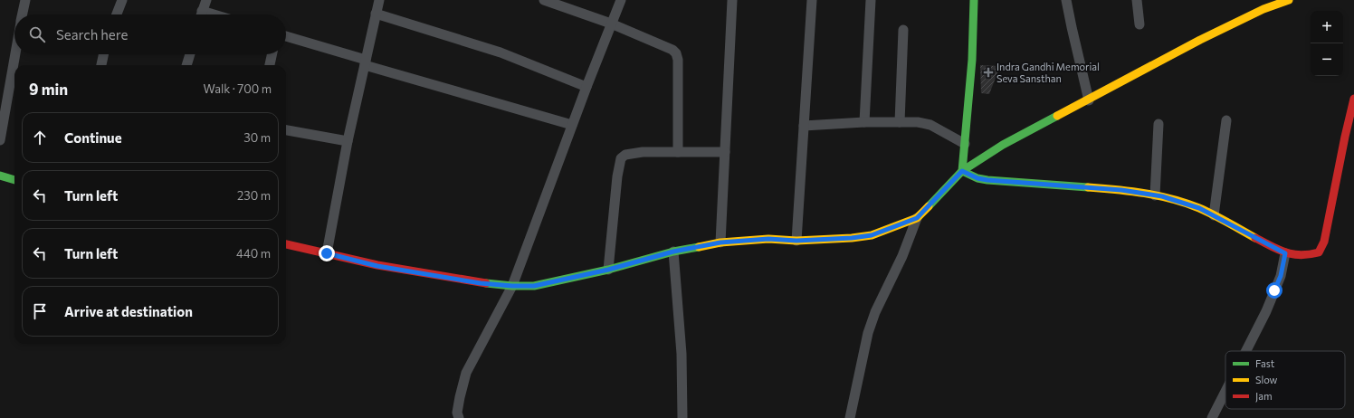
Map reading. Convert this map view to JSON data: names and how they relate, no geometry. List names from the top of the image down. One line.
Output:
{"places":{"health":["Indra Gandhi Memorial Seva Sansthan"]},"legend":["Fast","Slow","Jam"],"page":{"map_buttons":["+","−"],"search":"Search here","heading":["9 min","Walk · 700 m"],"list":[["Continue","30 m"],["Turn left","230 m"],["Turn left","440 m"],"Arrive at destination"]}}
